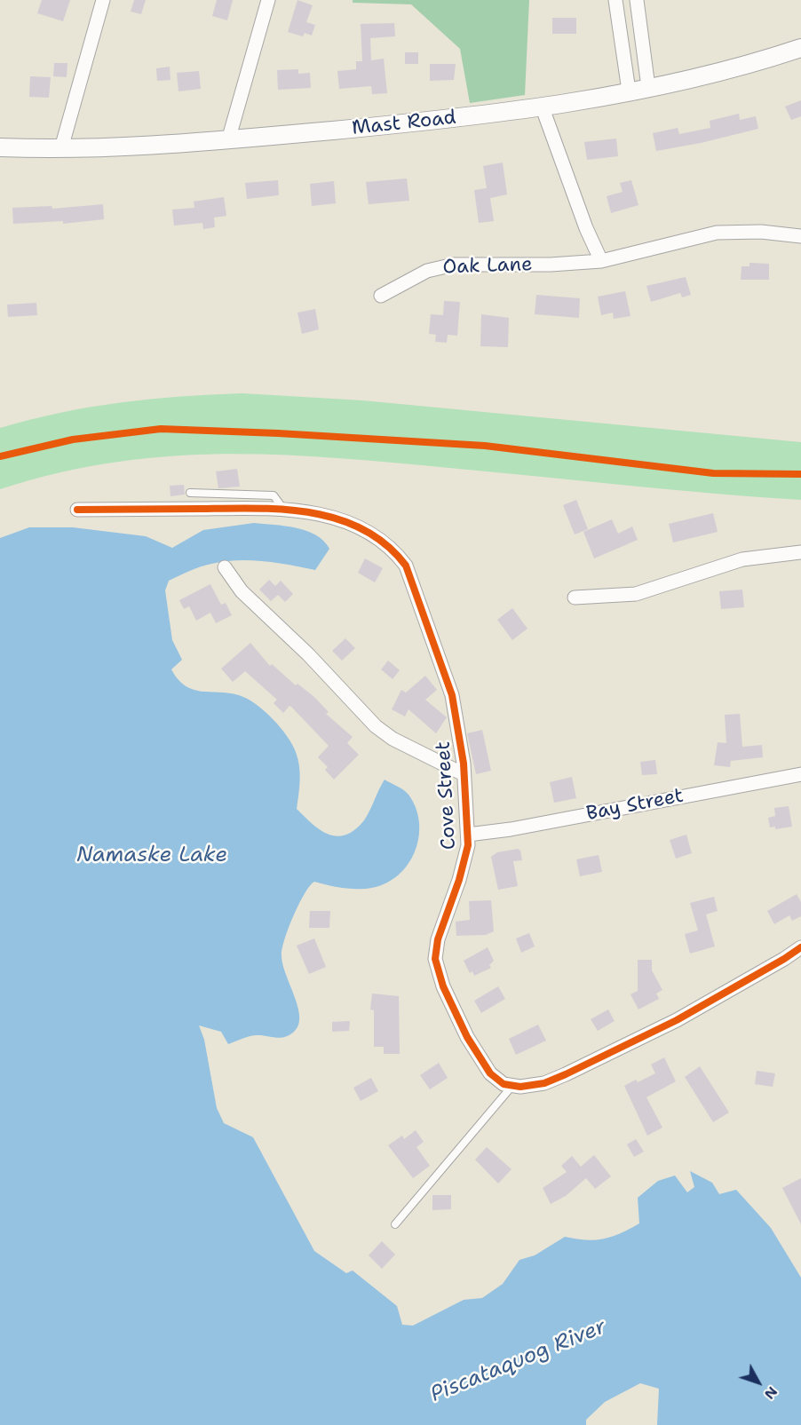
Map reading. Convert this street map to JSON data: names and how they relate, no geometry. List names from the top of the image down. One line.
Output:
{"streets":{"main road":["Mast Road"],"street":["Oak Lane","Cove Street","Bay Street"]},"crossings":[["Cove Street","Bay Street"]],"water":["Namaske Lake","Piscataquog River"],"north":"bottom right"}
